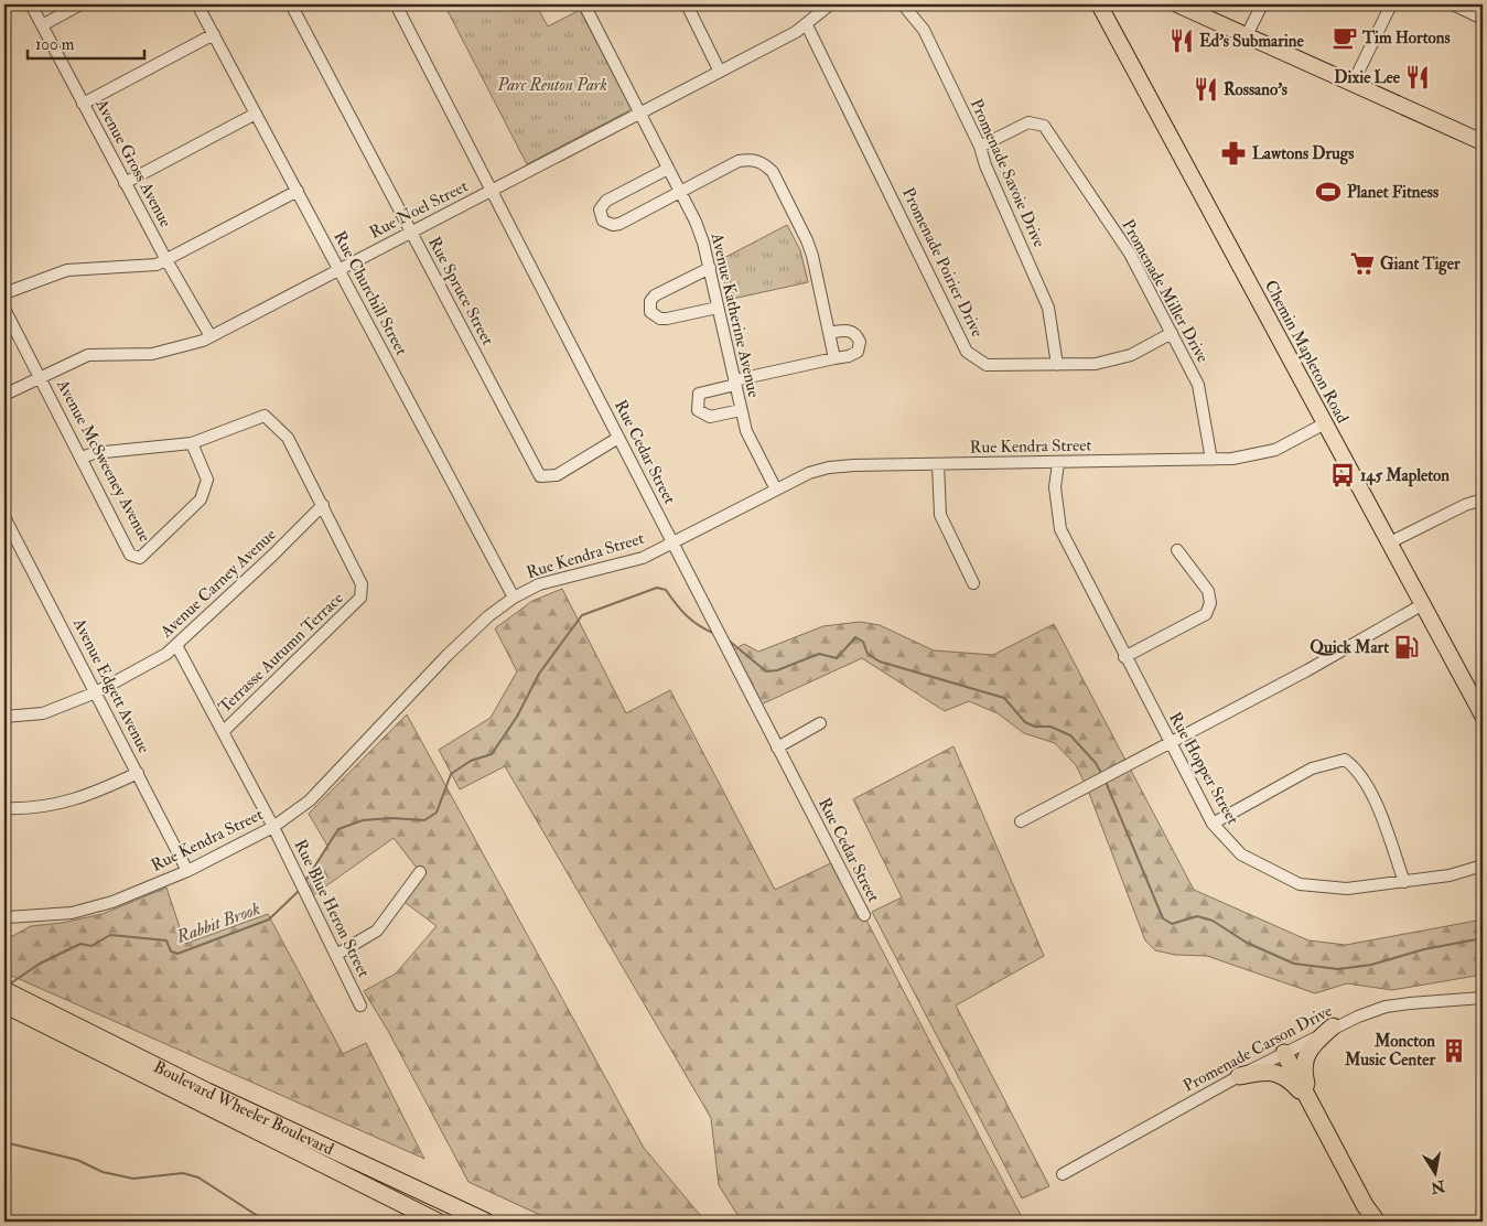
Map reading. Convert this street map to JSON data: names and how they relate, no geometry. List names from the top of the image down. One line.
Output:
{"streets":{"highway":["Boulevard Wheeler Boulevard"],"main road":["Chemin Mapleton Road"],"street":["Avenue Gross Avenue","Promenade Savoie Drive","Rue Noel Street","Promenade Poirier Drive","Rue Spruce Street","Promenade Miller Drive","Rue Churchill Street","Avenue Katherine Avenue","Rue Kendra Street","Rue Cedar Street","Avenue McSweeney Avenue","Avenue Carney Avenue","Terrasse Autumn Terrace","Avenue Edgett Avenue","Rue Hopper Street","Rue Blue Heron Street","Promenade Carson Drive"]},"crossings":[["Avenue Gross Avenue","Rue Noel Street"],["Promenade Savoie Drive","Promenade Poirier Drive"],["Promenade Savoie Drive","Promenade Miller Drive"],["Rue Noel Street","Promenade Poirier Drive"],["Rue Noel Street","Rue Spruce Street"],["Rue Noel Street","Rue Churchill Street"],["Rue Noel Street","Avenue Katherine Avenue"],["Rue Noel Street","Rue Cedar Street"],["Rue Noel Street","Avenue McSweeney Avenue"],["Promenade Poirier Drive","Promenade Miller Drive"],["Rue Spruce Street","Rue Cedar Street"],["Promenade Miller Drive","Rue Kendra Street"],["Rue Churchill Street","Rue Kendra Street"],["Avenue Katherine Avenue","Rue Kendra Street"],["Chemin Mapleton Road","Rue Kendra Street"],["Rue Kendra Street","Rue Cedar Street"],["Rue Kendra Street","Avenue Edgett Avenue"],["Rue Kendra Street","Rue Hopper Street"],["Rue Kendra Street","Rue Blue Heron Street"],["Avenue McSweeney Avenue","Terrasse Autumn Terrace"],["Avenue Carney Avenue","Terrasse Autumn Terrace"],["Avenue Carney Avenue","Avenue Edgett Avenue"],["Avenue Carney Avenue","Rue Blue Heron Street"],["Terrasse Autumn Terrace","Rue Blue Heron Street"]],"water":["Rabbit Brook"],"parks":["Parc Renton Park"],"places":{"cafe":["Tim Hortons"],"restaurant":["Ed's Submarine","Dixie Lee","Rossano's"],"pharmacy":["Lawtons Drugs"],"sports":["Planet Fitness"],"supermarket":["Giant Tiger"],"bus stop":["145 Mapleton"],"fuel station":["Quick Mart"],"building":["Moncton Music Center"]},"scale_bar":"100 m","north":"bottom"}
